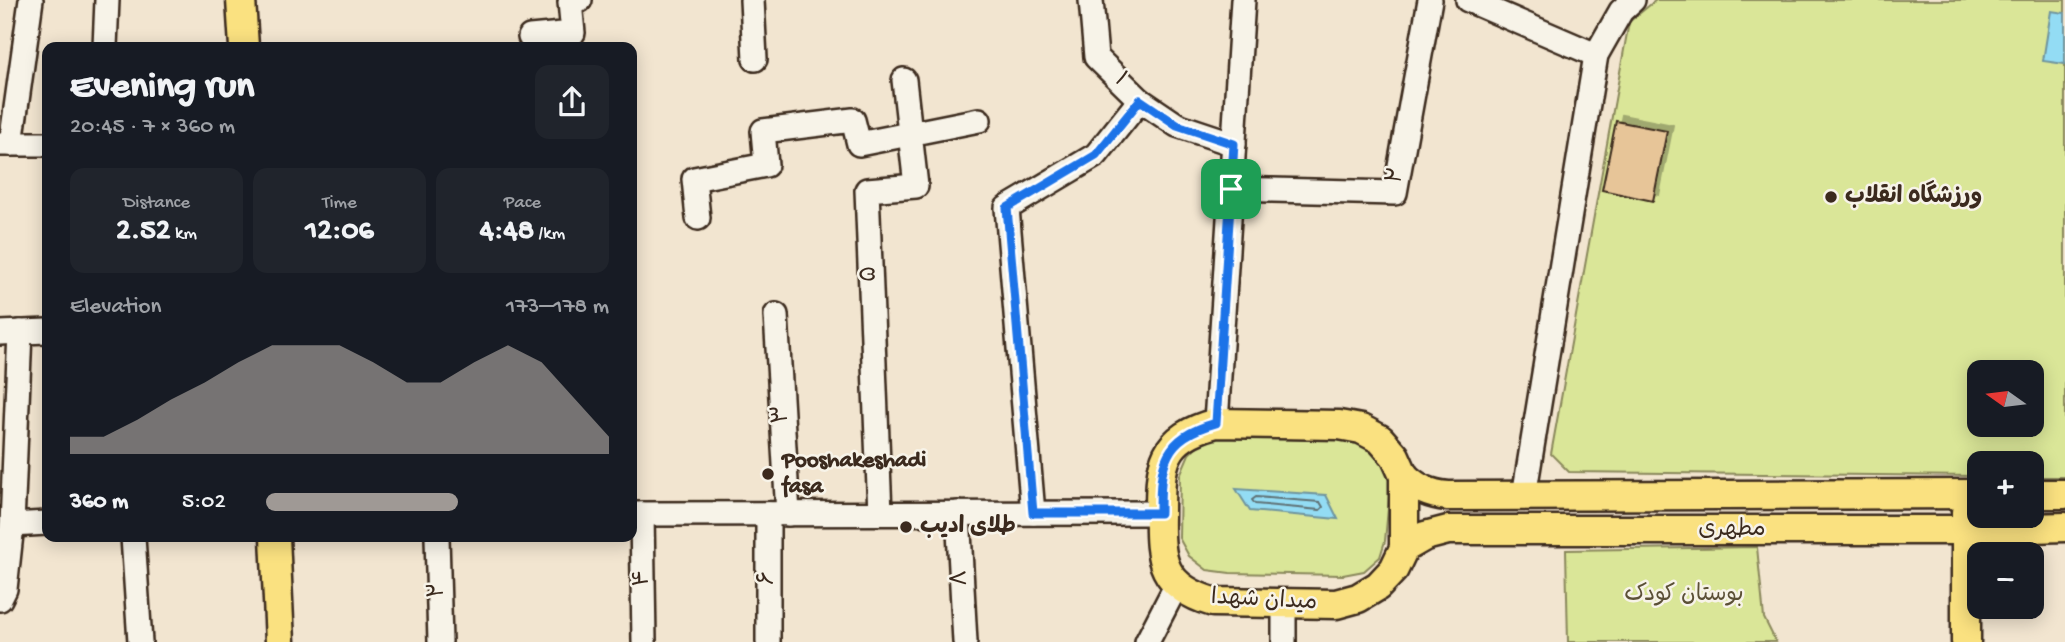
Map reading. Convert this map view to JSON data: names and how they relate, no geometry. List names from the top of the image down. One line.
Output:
{"streets":{"main road":["مطهری","میدان شهدا"],"street":["۱","۲","۵","۳","۴","۶","۸"]},"crossings":[["۳","۶"],["مطهری","میدان شهدا"]],"parks":["بوستان کودک"],"places":["ورزشگاه انقلاب","Pooshakeshadi fasa","طلای ادیب"],"north":"left","page":{"heading":["Evening run","20:45 · 7 × 360 m"],"stats":[["Distance","2.52 km"],["Time","12:06"],["Pace","4:48 /km"]],"chart":["Elevation","173–178 m"],"map_buttons":["+","−"],"list":[{"name":"360 m","note":"5:02"}]}}
